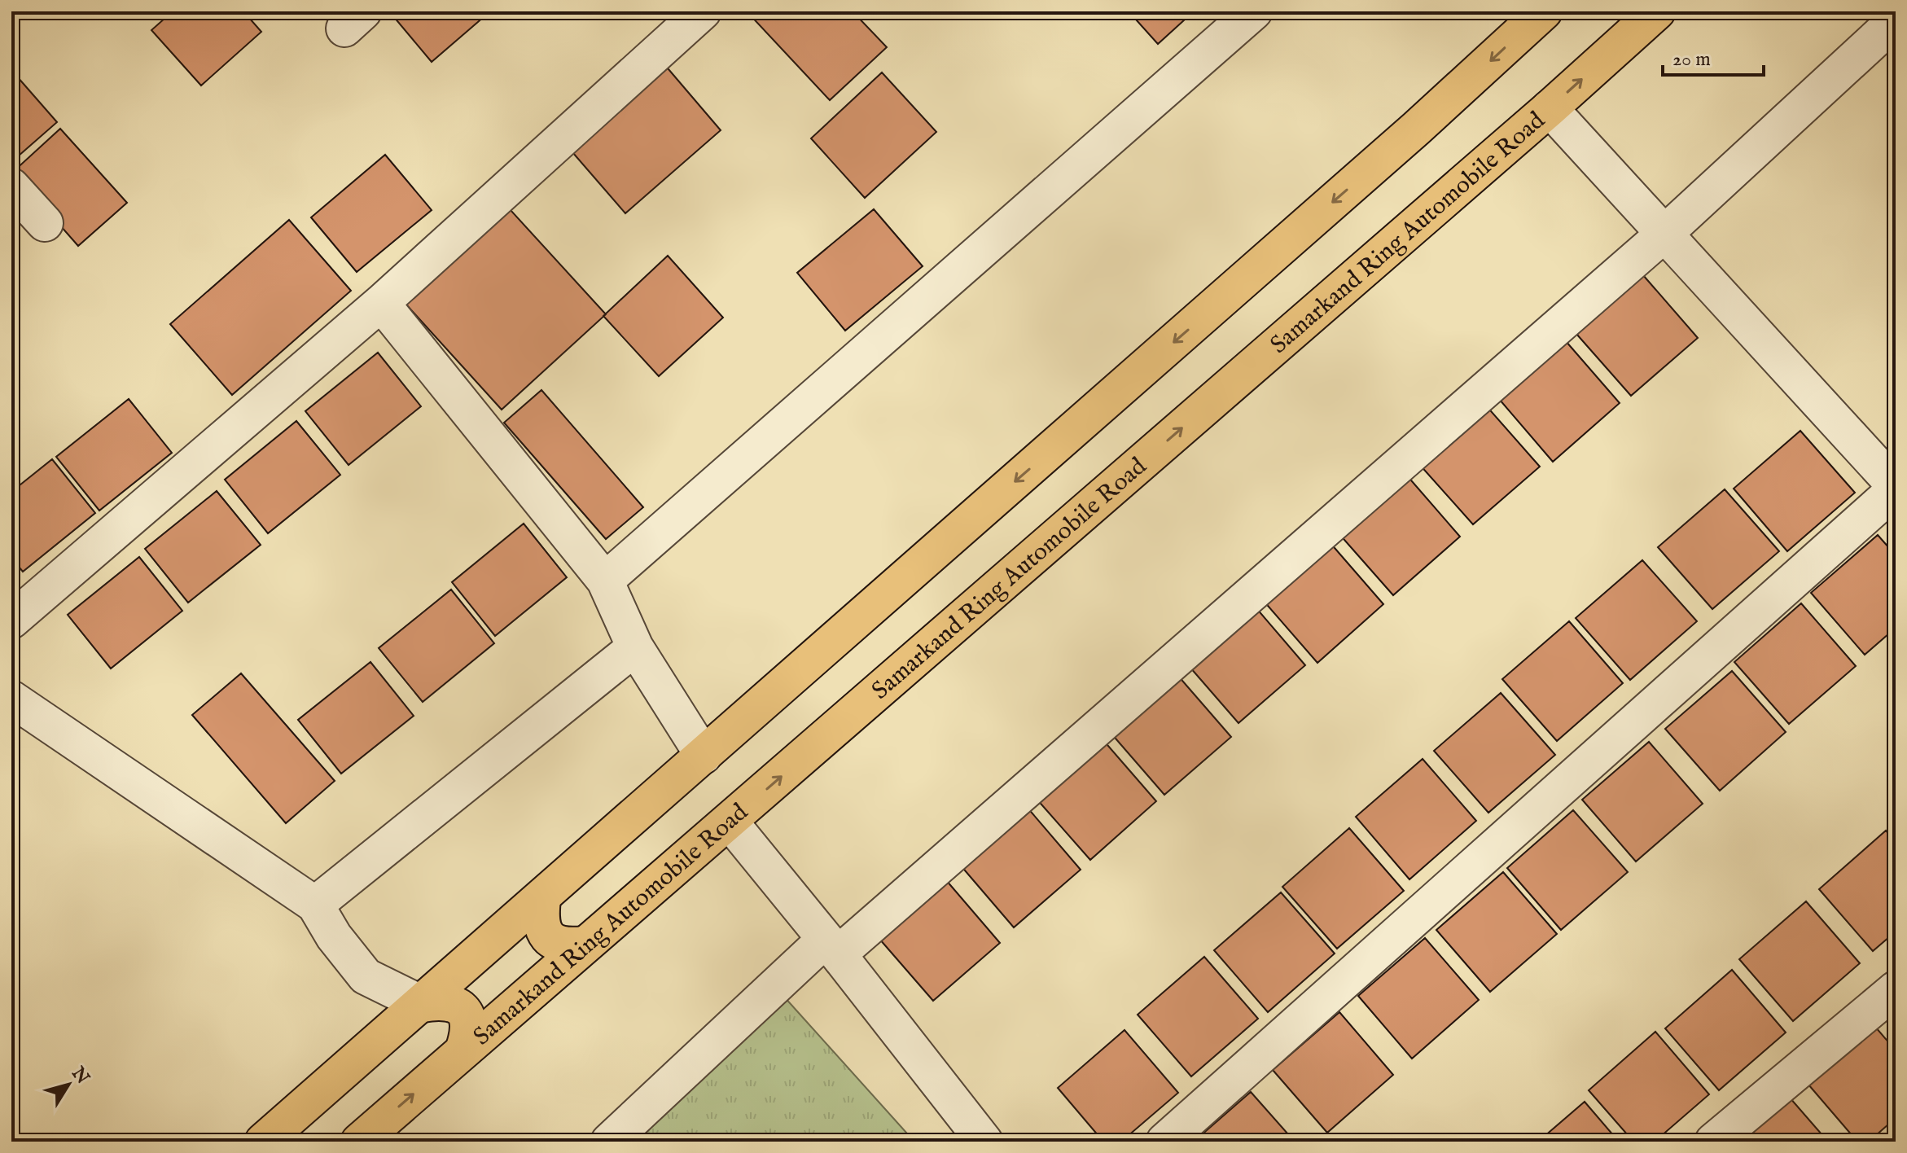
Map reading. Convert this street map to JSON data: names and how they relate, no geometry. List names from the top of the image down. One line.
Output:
{"streets":{"highway":["Samarkand Ring Automobile Road"]},"scale_bar":"20 m","north":"top right"}
